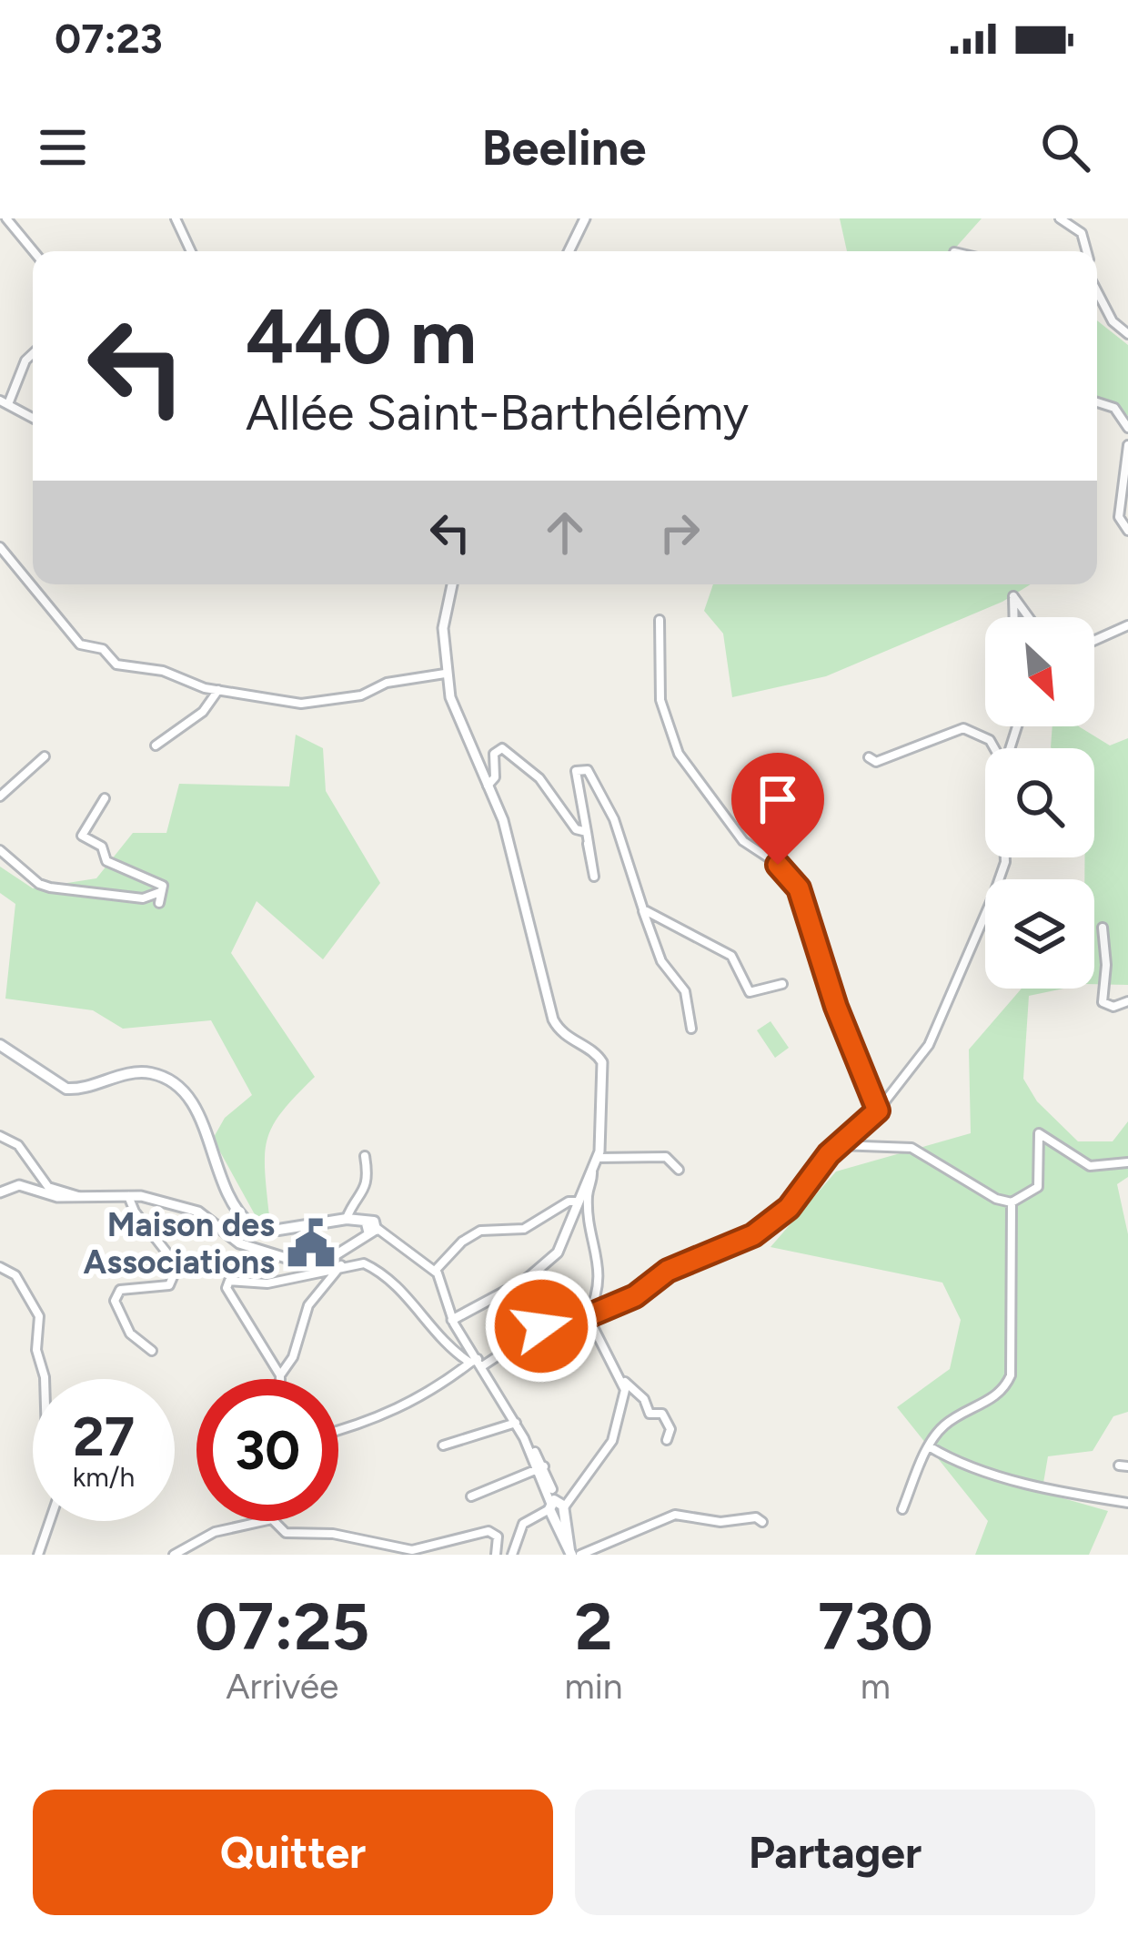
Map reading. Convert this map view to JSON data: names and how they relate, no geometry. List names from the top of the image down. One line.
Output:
{"places":{"public building":["Maison des Associations"]},"north":"bottom right","page":{"status":"07:23","header":"Beeline","turn":["440 m","Allée Saint-Barthélémy"],"speed":"27 km/h","limit":"30","eta":["07:25","Arrivée","2","min","730","m"],"buttons":["Quitter","Partager"]}}
